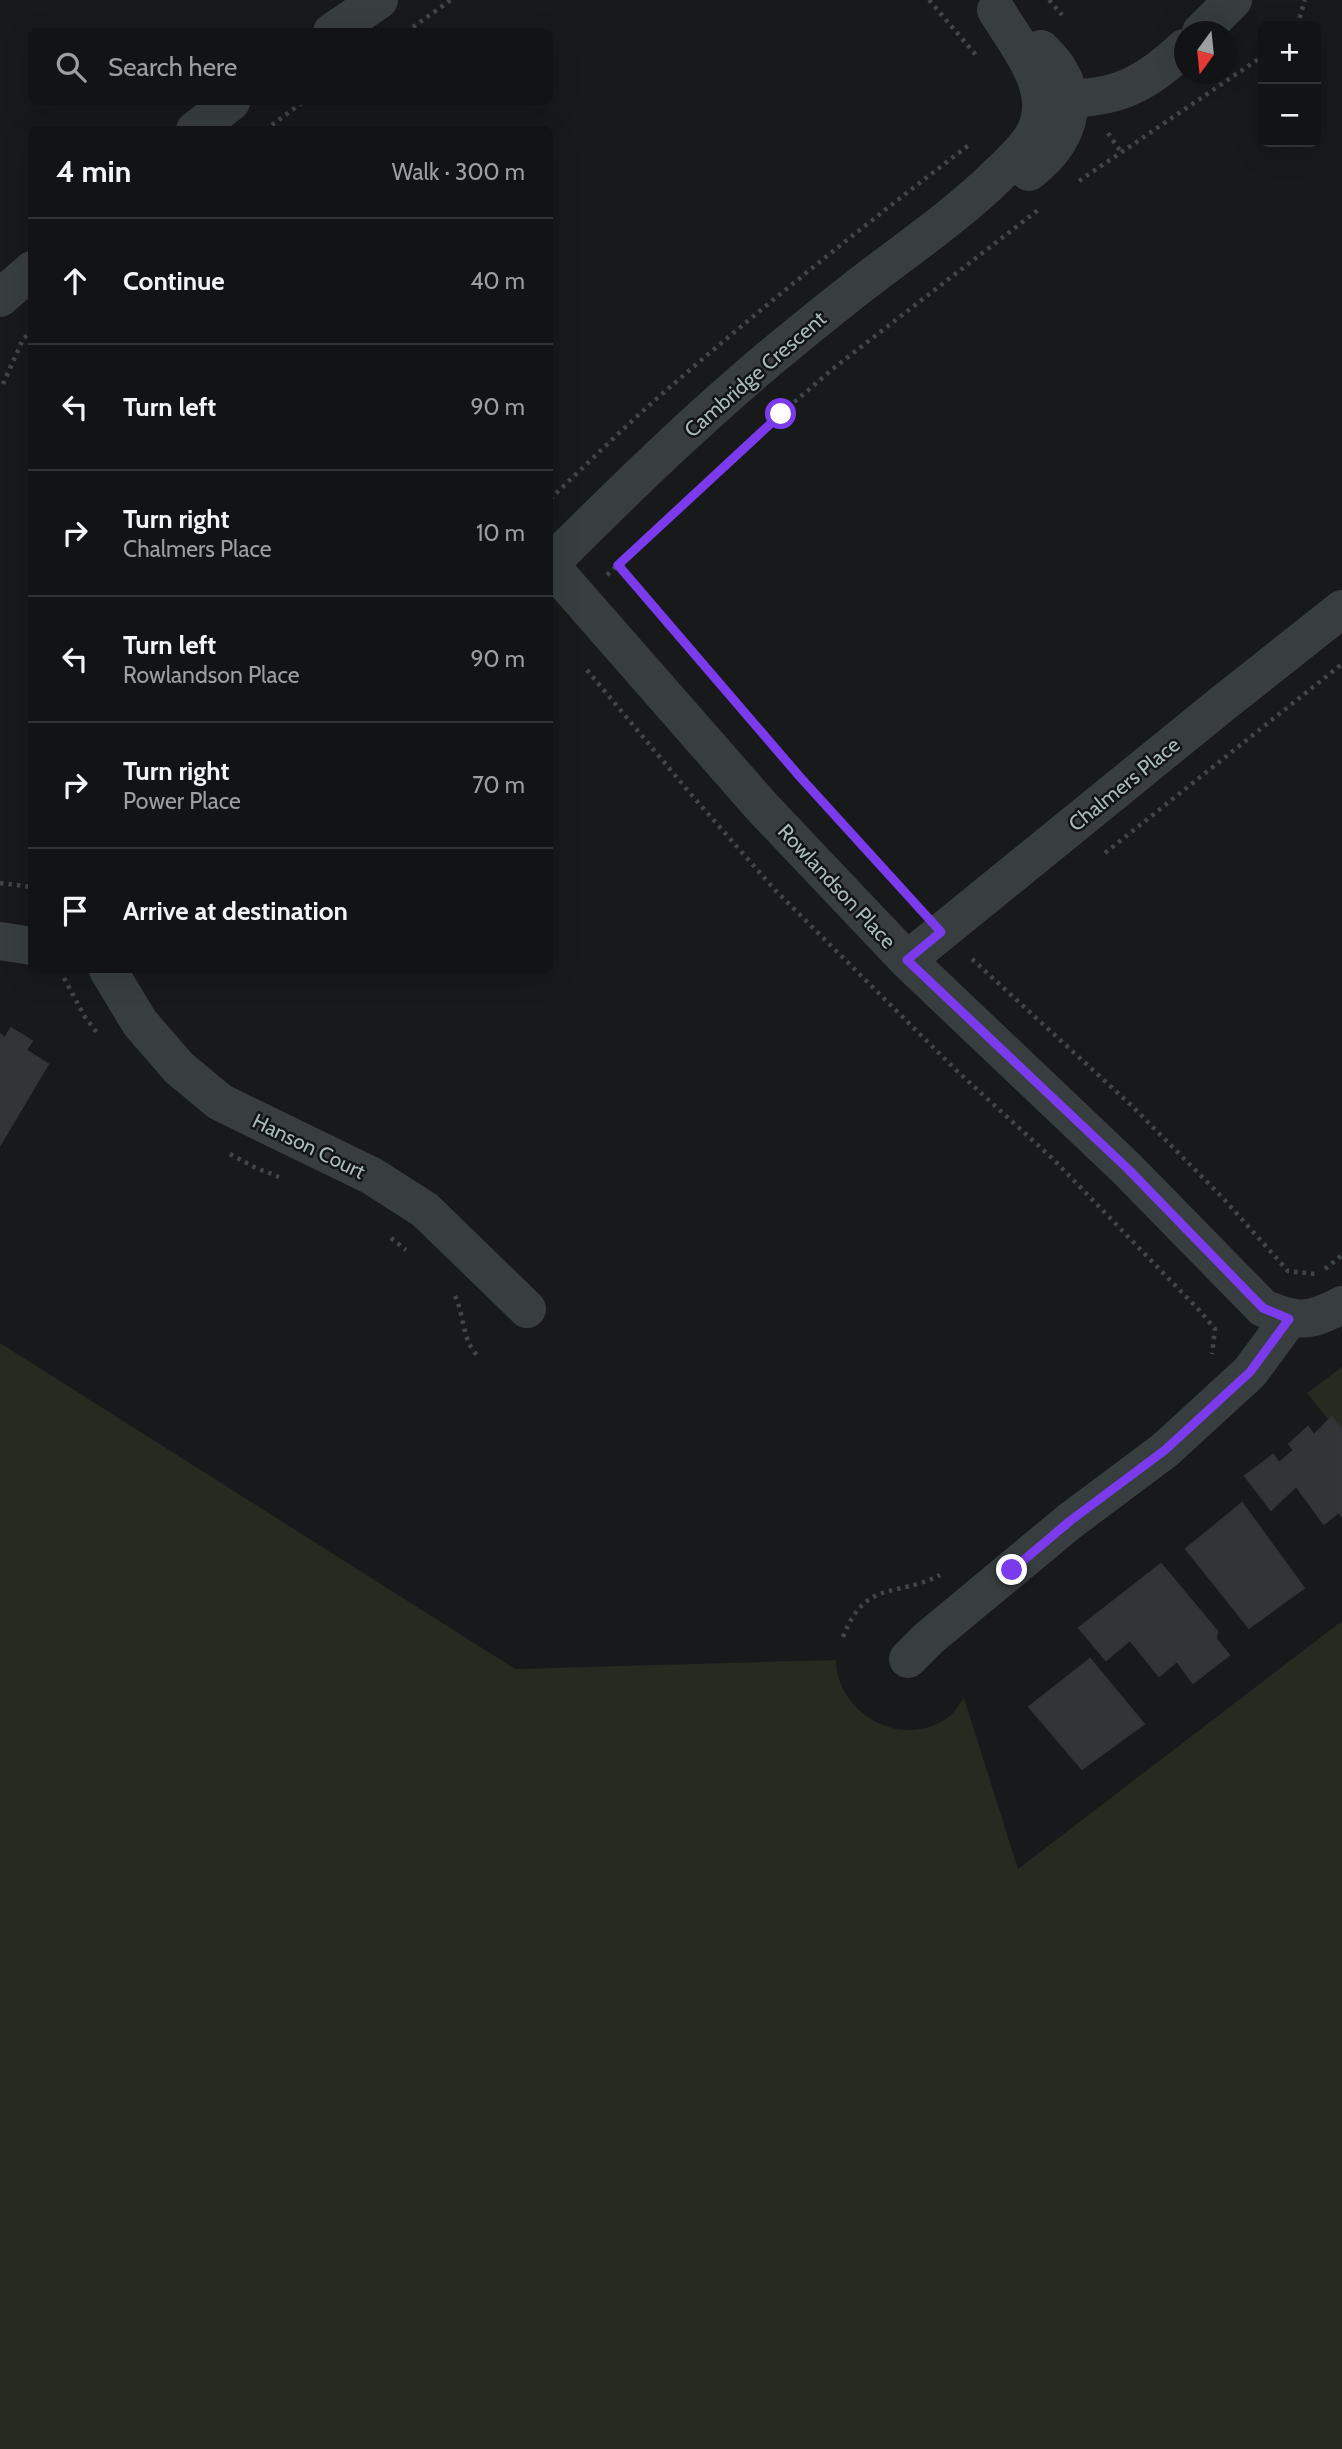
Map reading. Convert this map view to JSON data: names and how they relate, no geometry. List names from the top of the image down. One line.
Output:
{"streets":{"street":["Cambridge Crescent","Chalmers Place","Rowlandson Place","Hanson Court"]},"crossings":[["Chalmers Place","Rowlandson Place"]],"north":"bottom","page":{"map_buttons":["+","−"],"search":"Search here","heading":["4 min","Walk · 300 m"],"list":[["Continue","40 m"],["Turn left","90 m"],["Turn right","Chalmers Place","10 m"],["Turn left","Rowlandson Place","90 m"],["Turn right","Power Place","70 m"],"Arrive at destination"]}}
